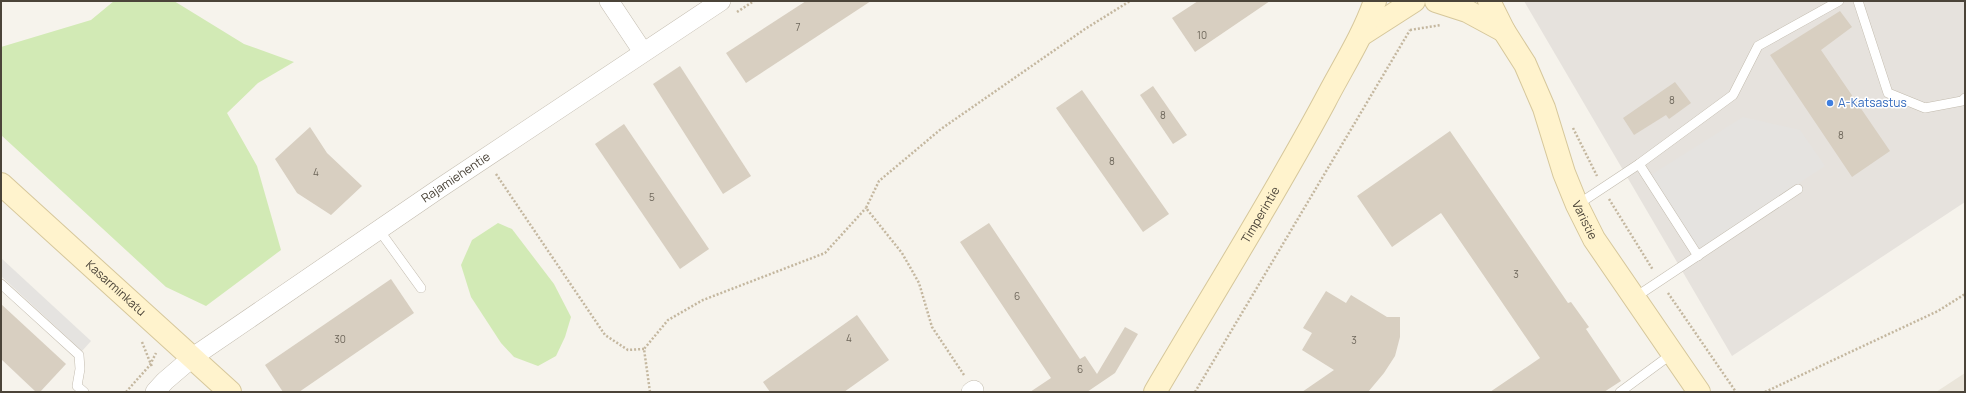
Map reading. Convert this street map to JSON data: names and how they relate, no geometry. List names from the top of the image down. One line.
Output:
{"streets":{"street":["Rajamiehentie","Timperintie","Varistie","Kasarminkatu"]},"crossings":[["Rajamiehentie","Kasarminkatu"]],"places":["A-Katsastus"],"house_numbers":["7","10","8","8","8","8","4","5","3","6","4","30","3","6"]}
